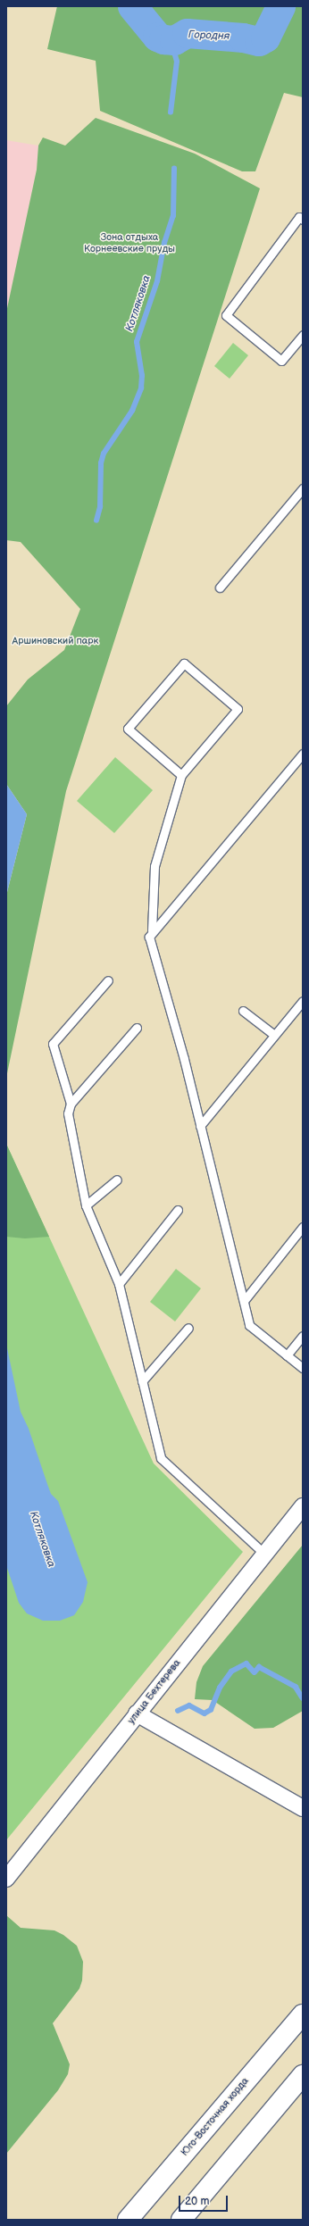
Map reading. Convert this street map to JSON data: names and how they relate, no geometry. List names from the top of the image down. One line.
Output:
{"streets":{"main road":["Юго-Восточная хорда"],"street":["улица Бехтерева"]},"water":["Городня","Котляковка"],"parks":["Зона отдыха Корнеевские пруды","Аршиновский парк"],"scale_bar":"20 m"}
